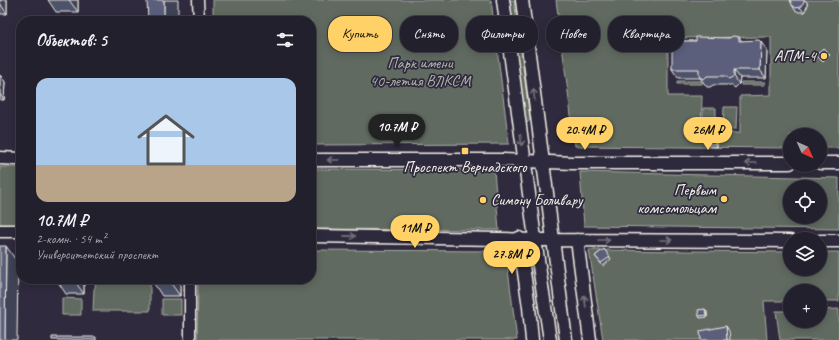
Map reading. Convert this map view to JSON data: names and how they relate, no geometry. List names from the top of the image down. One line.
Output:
{"parks":["Парк имени 40-летия ВЛКСМ"],"places":{"other":["АПМ-4","Первым комсомольцам","Симону Боливару"],"transit":["Проспект Вернадского"]},"north":"bottom right","page":{"chip":["Купить","Снять","Фильтры","Новое","Квартира"],"heading":"Объектов: 5","list":[{"name":"10.7M ₽","note":"2-комн. · 54 m² · Университетский проспект"}],"price":["10.7M ₽","20.4M ₽","26M ₽","11M ₽","27.8M ₽"],"map_buttons":"+"}}
